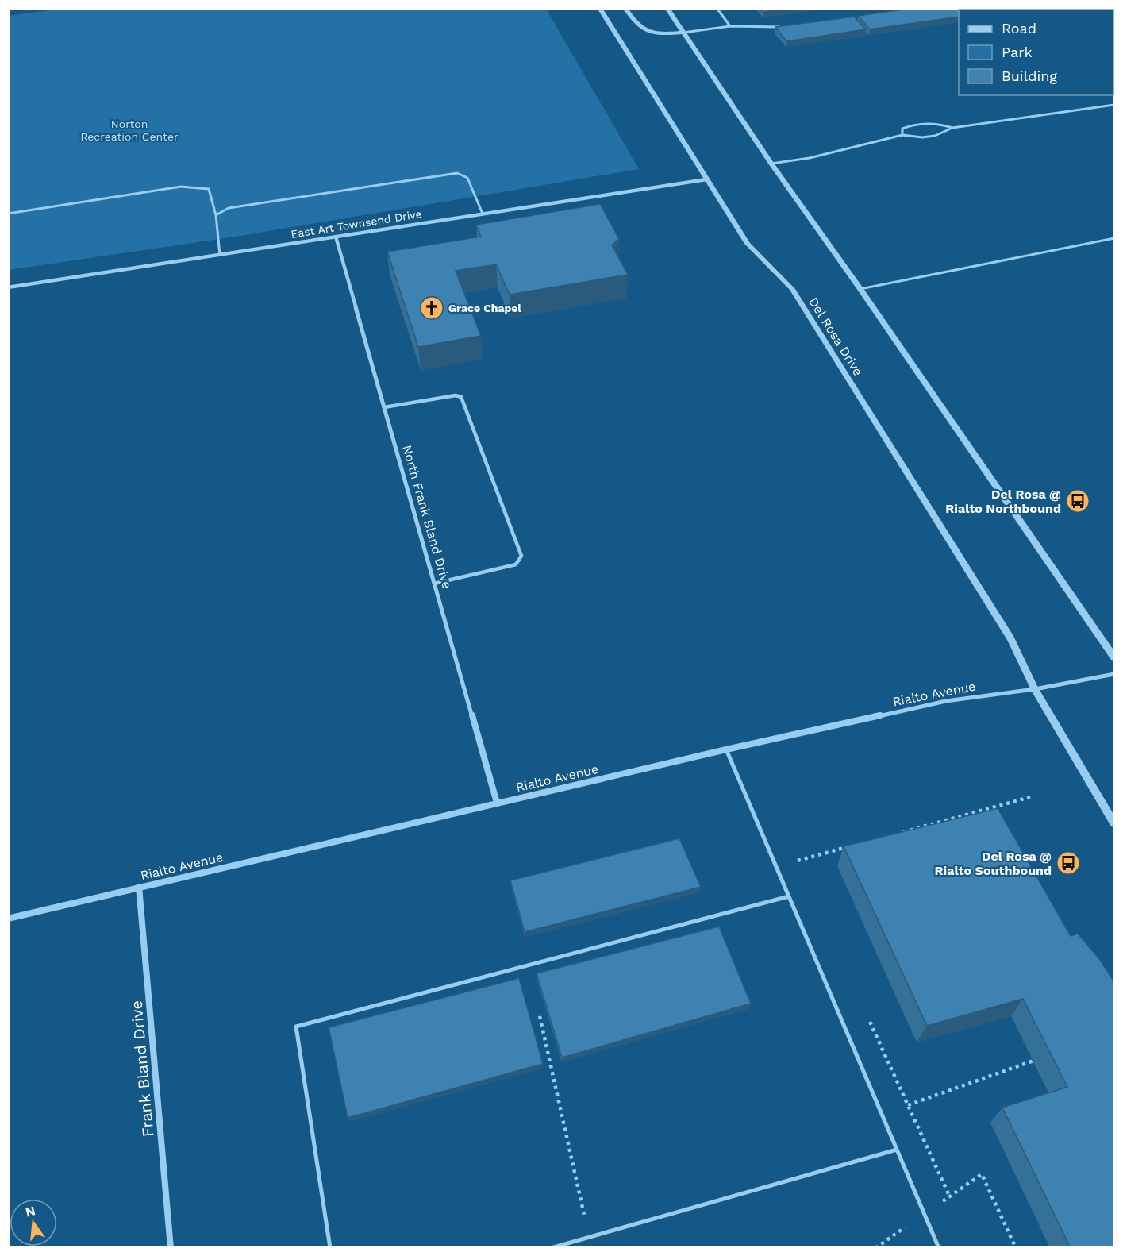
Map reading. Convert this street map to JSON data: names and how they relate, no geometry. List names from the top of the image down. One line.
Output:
{"streets":{"street":["East Art Townsend Drive","Del Rosa Drive","North Frank Bland Drive","Rialto Avenue","Frank Bland Drive"]},"crossings":[["East Art Townsend Drive","Del Rosa Drive"],["East Art Townsend Drive","North Frank Bland Drive"],["Del Rosa Drive","Rialto Avenue"],["North Frank Bland Drive","Rialto Avenue"],["Rialto Avenue","Frank Bland Drive"]],"parks":["Norton Recreation Center"],"places":{"church":["Grace Chapel"],"bus stop":["Del Rosa @ Rialto Northbound","Del Rosa @ Rialto Southbound"]},"legend":["Road","Park","Building"],"north":"top"}
